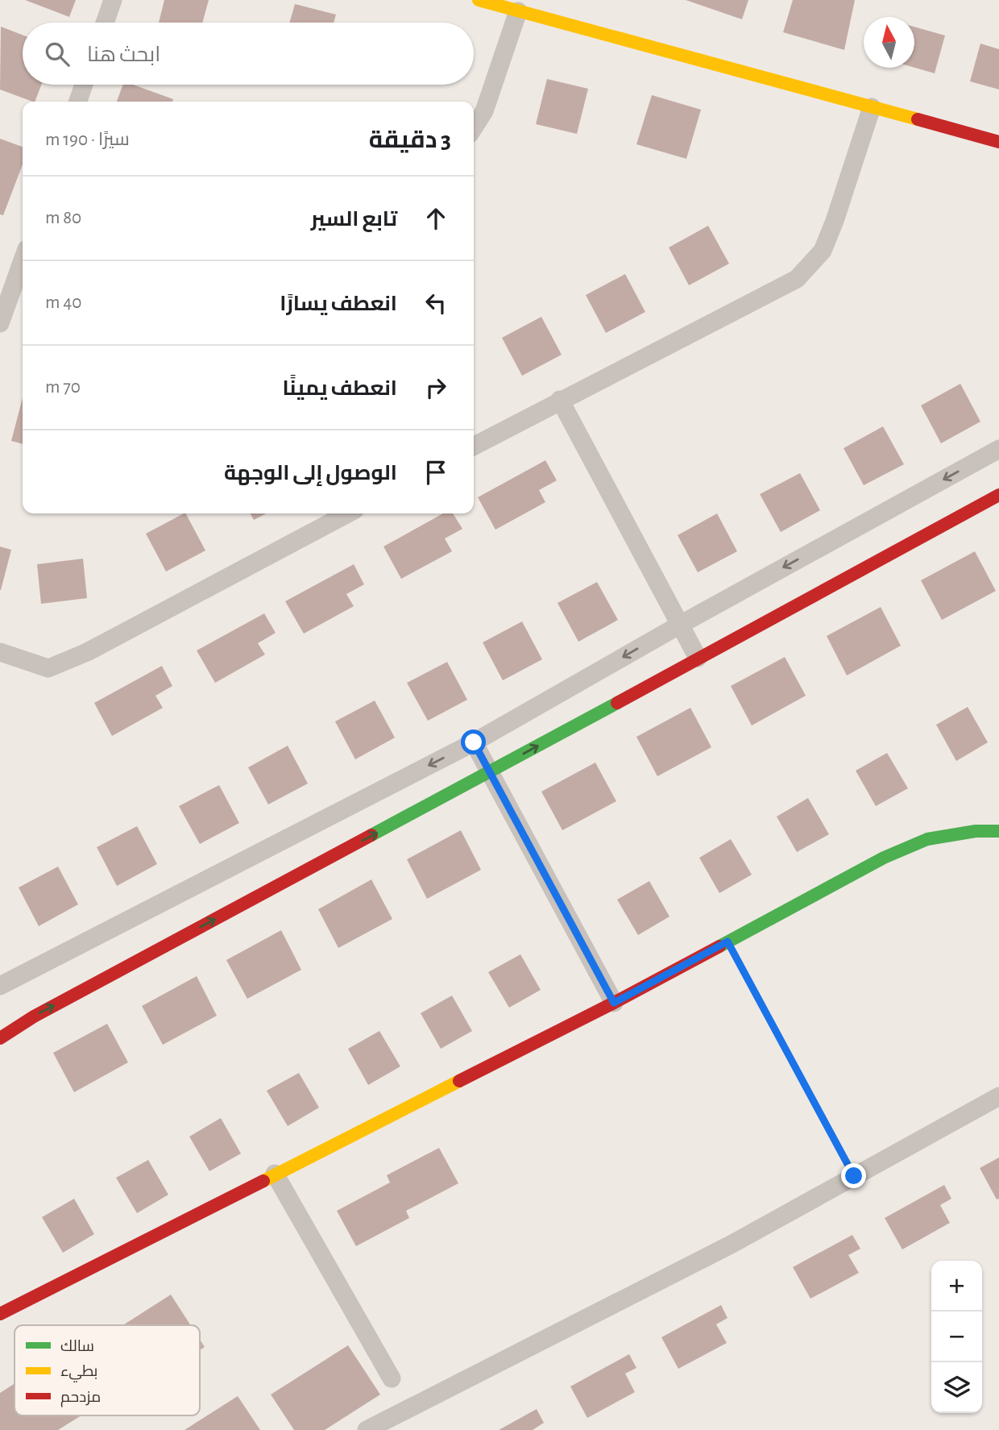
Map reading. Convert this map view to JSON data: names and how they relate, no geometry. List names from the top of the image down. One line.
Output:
{"legend":["سالك","بطيء","مزدحم"],"north":"top","page":{"search":"ابحث هنا","heading":["3 دقيقة","سيرًا · 190 m"],"list":[["تابع السير","80 m"],["انعطف يسارًا","40 m"],["انعطف يمينًا","70 m"],"الوصول إلى الوجهة"],"map_buttons":["+","−"]}}
